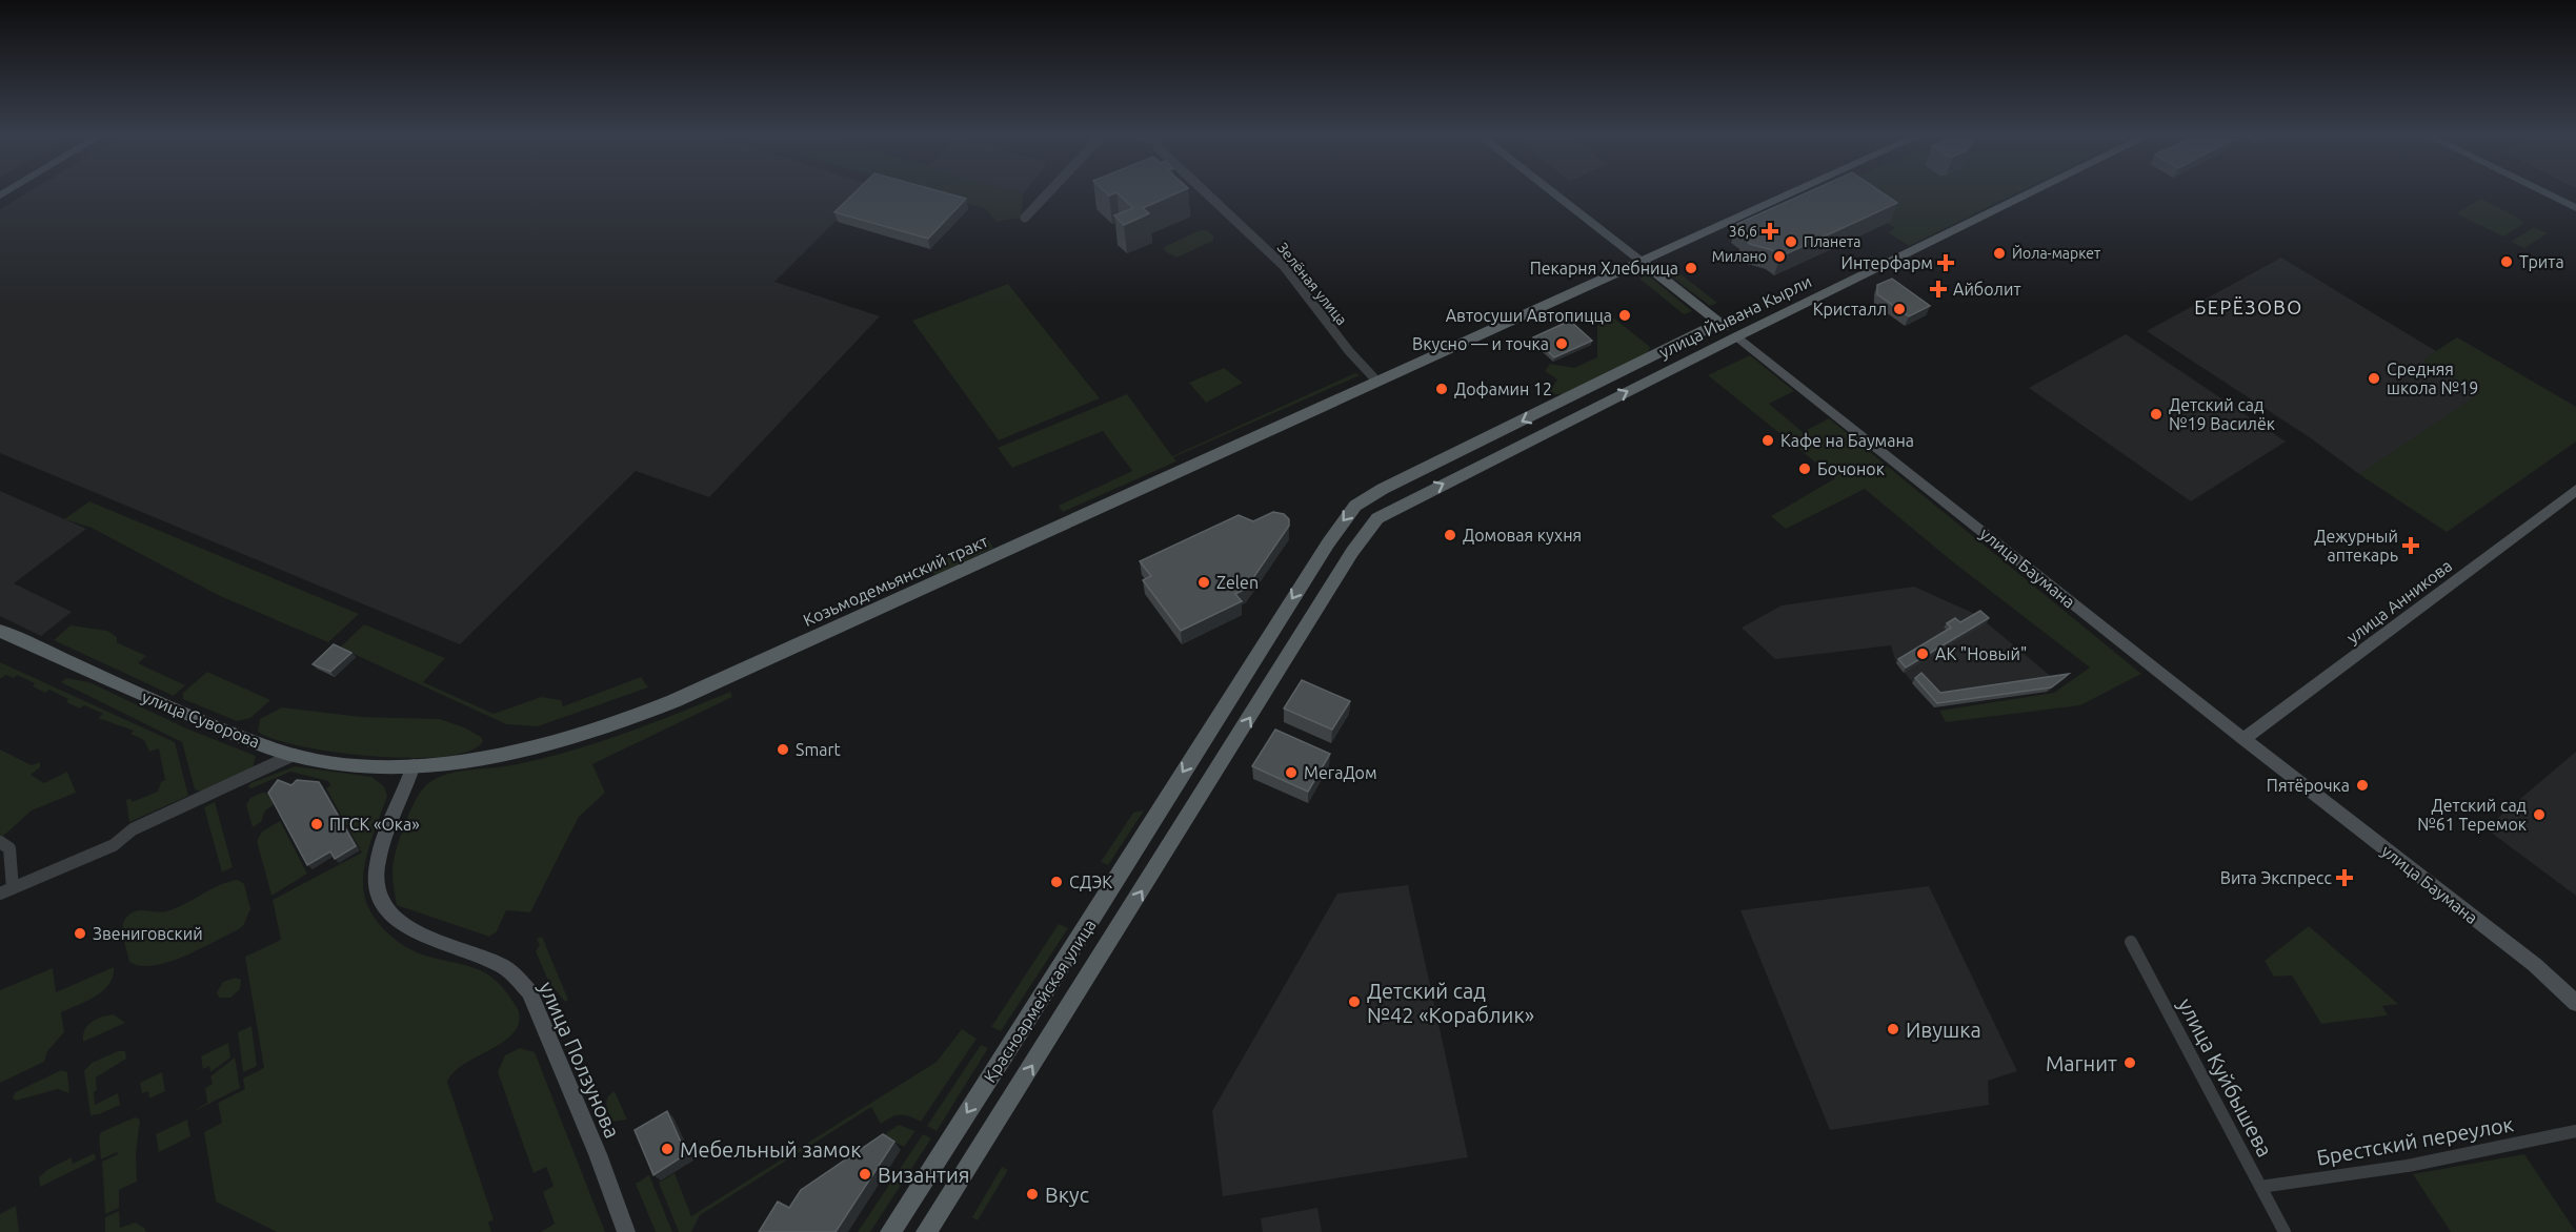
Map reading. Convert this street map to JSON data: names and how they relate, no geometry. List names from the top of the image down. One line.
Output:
{"streets":{"main road":["улица Йывана Кырли","улица Баумана","Козьмодемьянский тракт","улица Суворова","Красноармейская улица"],"street":["Зелёная улица","улица Анникова","улица Ползунова","улица Куйбышева","Брестский переулок"]},"crossings":[["Зелёная улица","Козьмодемьянский тракт"],["улица Йывана Кырли","улица Баумана"],["улица Йывана Кырли","Красноармейская улица"],["улица Баумана","улица Анникова"],["Козьмодемьянский тракт","улица Суворова"],["Козьмодемьянский тракт","улица Ползунова"],["улица Суворова","улица Ползунова"],["улица Куйбышева","Брестский переулок"]],"districts":["БЕРЁЗОВО"],"places":{"health":["36,6","Интерфарм","Айболит","Дежурный аптекарь","Вита Экспресс"],"other":["Планета","Йола-маркет","Милано","Трита","Пекарня Хлебница","Кристалл","Автосуши Автопицца","Вкусно — и точка","Средняя школа №19","Дофамин 12","Детский сад №19 Василёк","Кафе на Баумана","Бочонок","Домовая кухня","Zelen","АК \"Новый\"","Smart","МегаДом","Пятёрочка","Детский сад №61 Теремок","ПГСК «Ока»","СДЭК","Звениговский","Детский сад №42 «Кораблик»","Ивушка","Магнит","Мебельный замок","Византия","Вкус"]}}
